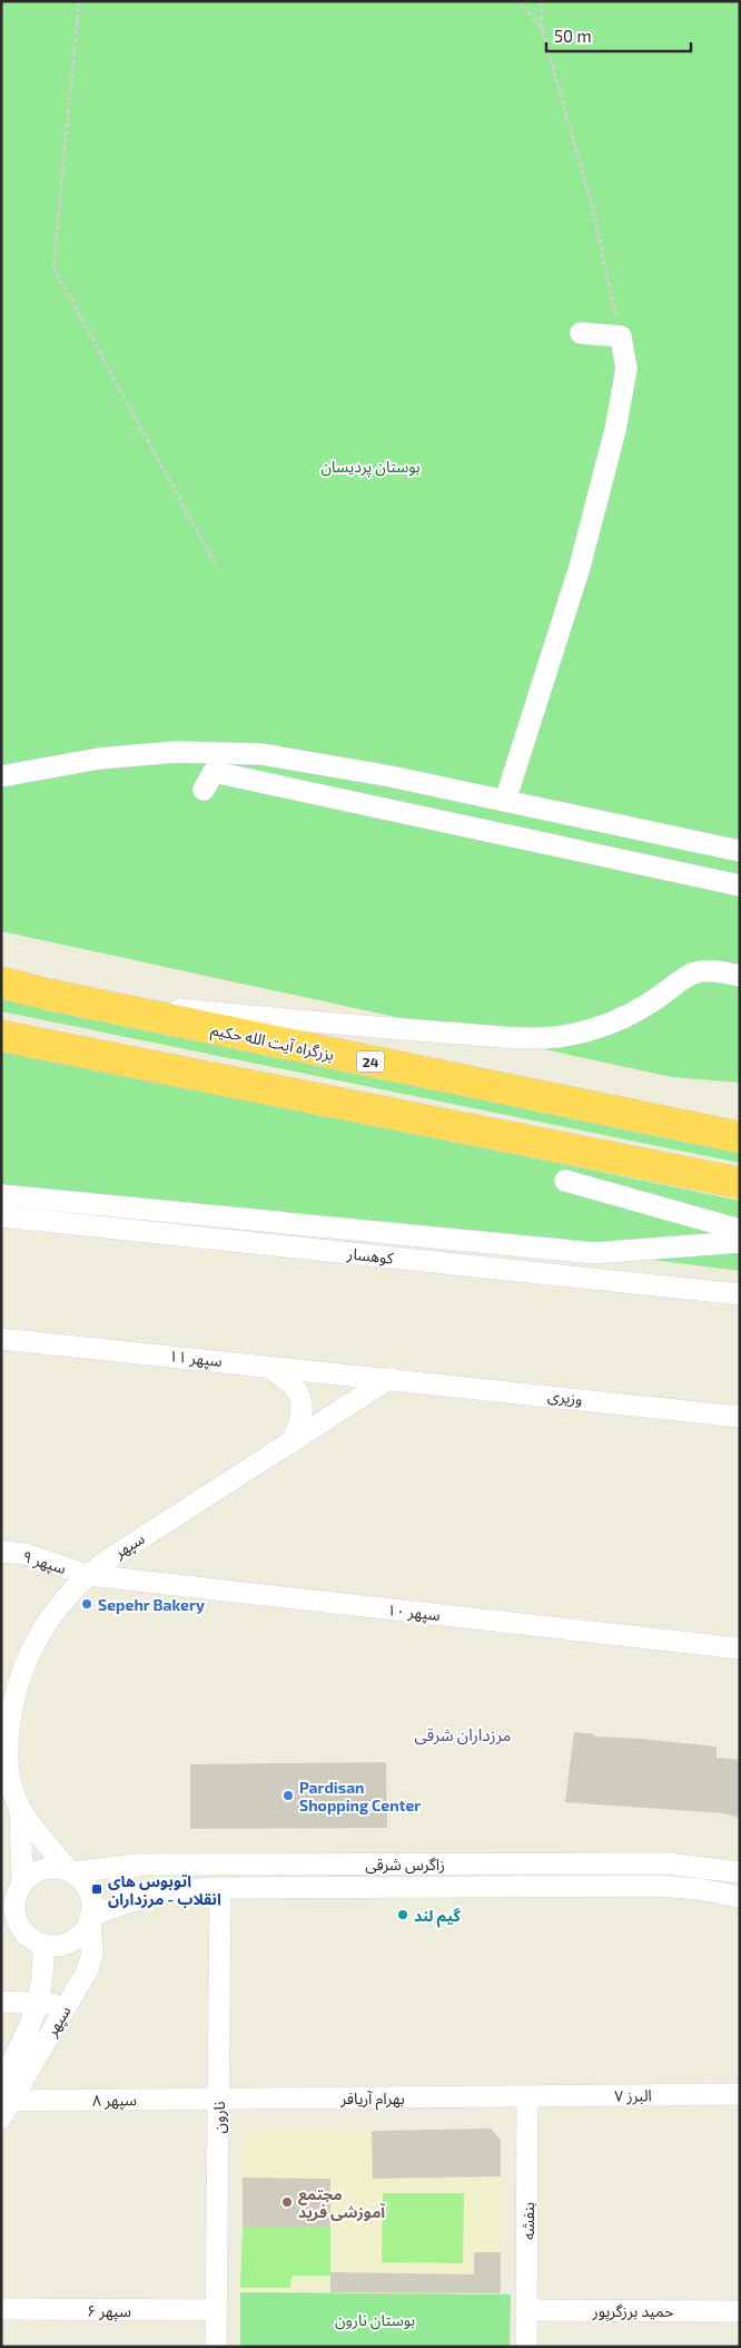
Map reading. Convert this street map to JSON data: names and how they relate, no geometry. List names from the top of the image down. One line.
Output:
{"streets":{"highway":["بزرگراه آیت الله حکیم","24"],"street":["کوهسار","سپهر ۱۱","وزیری","سپهر","سپهر ۹","سپهر ۱۰","زاگرس شرقی","البرز ۷","بهرام آریافر","سپهر ۸","نارون","بنفشه","سپهر ۶","حمید برزگرپور"]},"crossings":[["سپهر ۱۱","وزیری"],["سپهر ۱۱","سپهر"],["وزیری","سپهر"],["سپهر","سپهر ۹"],["سپهر","سپهر ۱۰"],["سپهر","زاگرس شرقی"],["سپهر","سپهر ۸"],["سپهر ۹","سپهر ۱۰"],["زاگرس شرقی","نارون"],["البرز ۷","بهرام آریافر"],["البرز ۷","بنفشه"],["بهرام آریافر","سپهر ۸"],["بهرام آریافر","نارون"],["بهرام آریافر","بنفشه"],["سپهر ۸","نارون"],["نارون","سپهر ۶"],["بنفشه","حمید برزگرپور"]],"districts":["مرزداران شرقی"],"parks":["بوستان پردیسان","بوستان نارون"],"places":{"other":["Sepehr Bakery","Pardisan Shopping Center","گیم لند","مجتمع آموزشی فرید"],"transit":["اتوبوس های انقلاب - مرزداران"]},"scale_bar":"50 m"}
